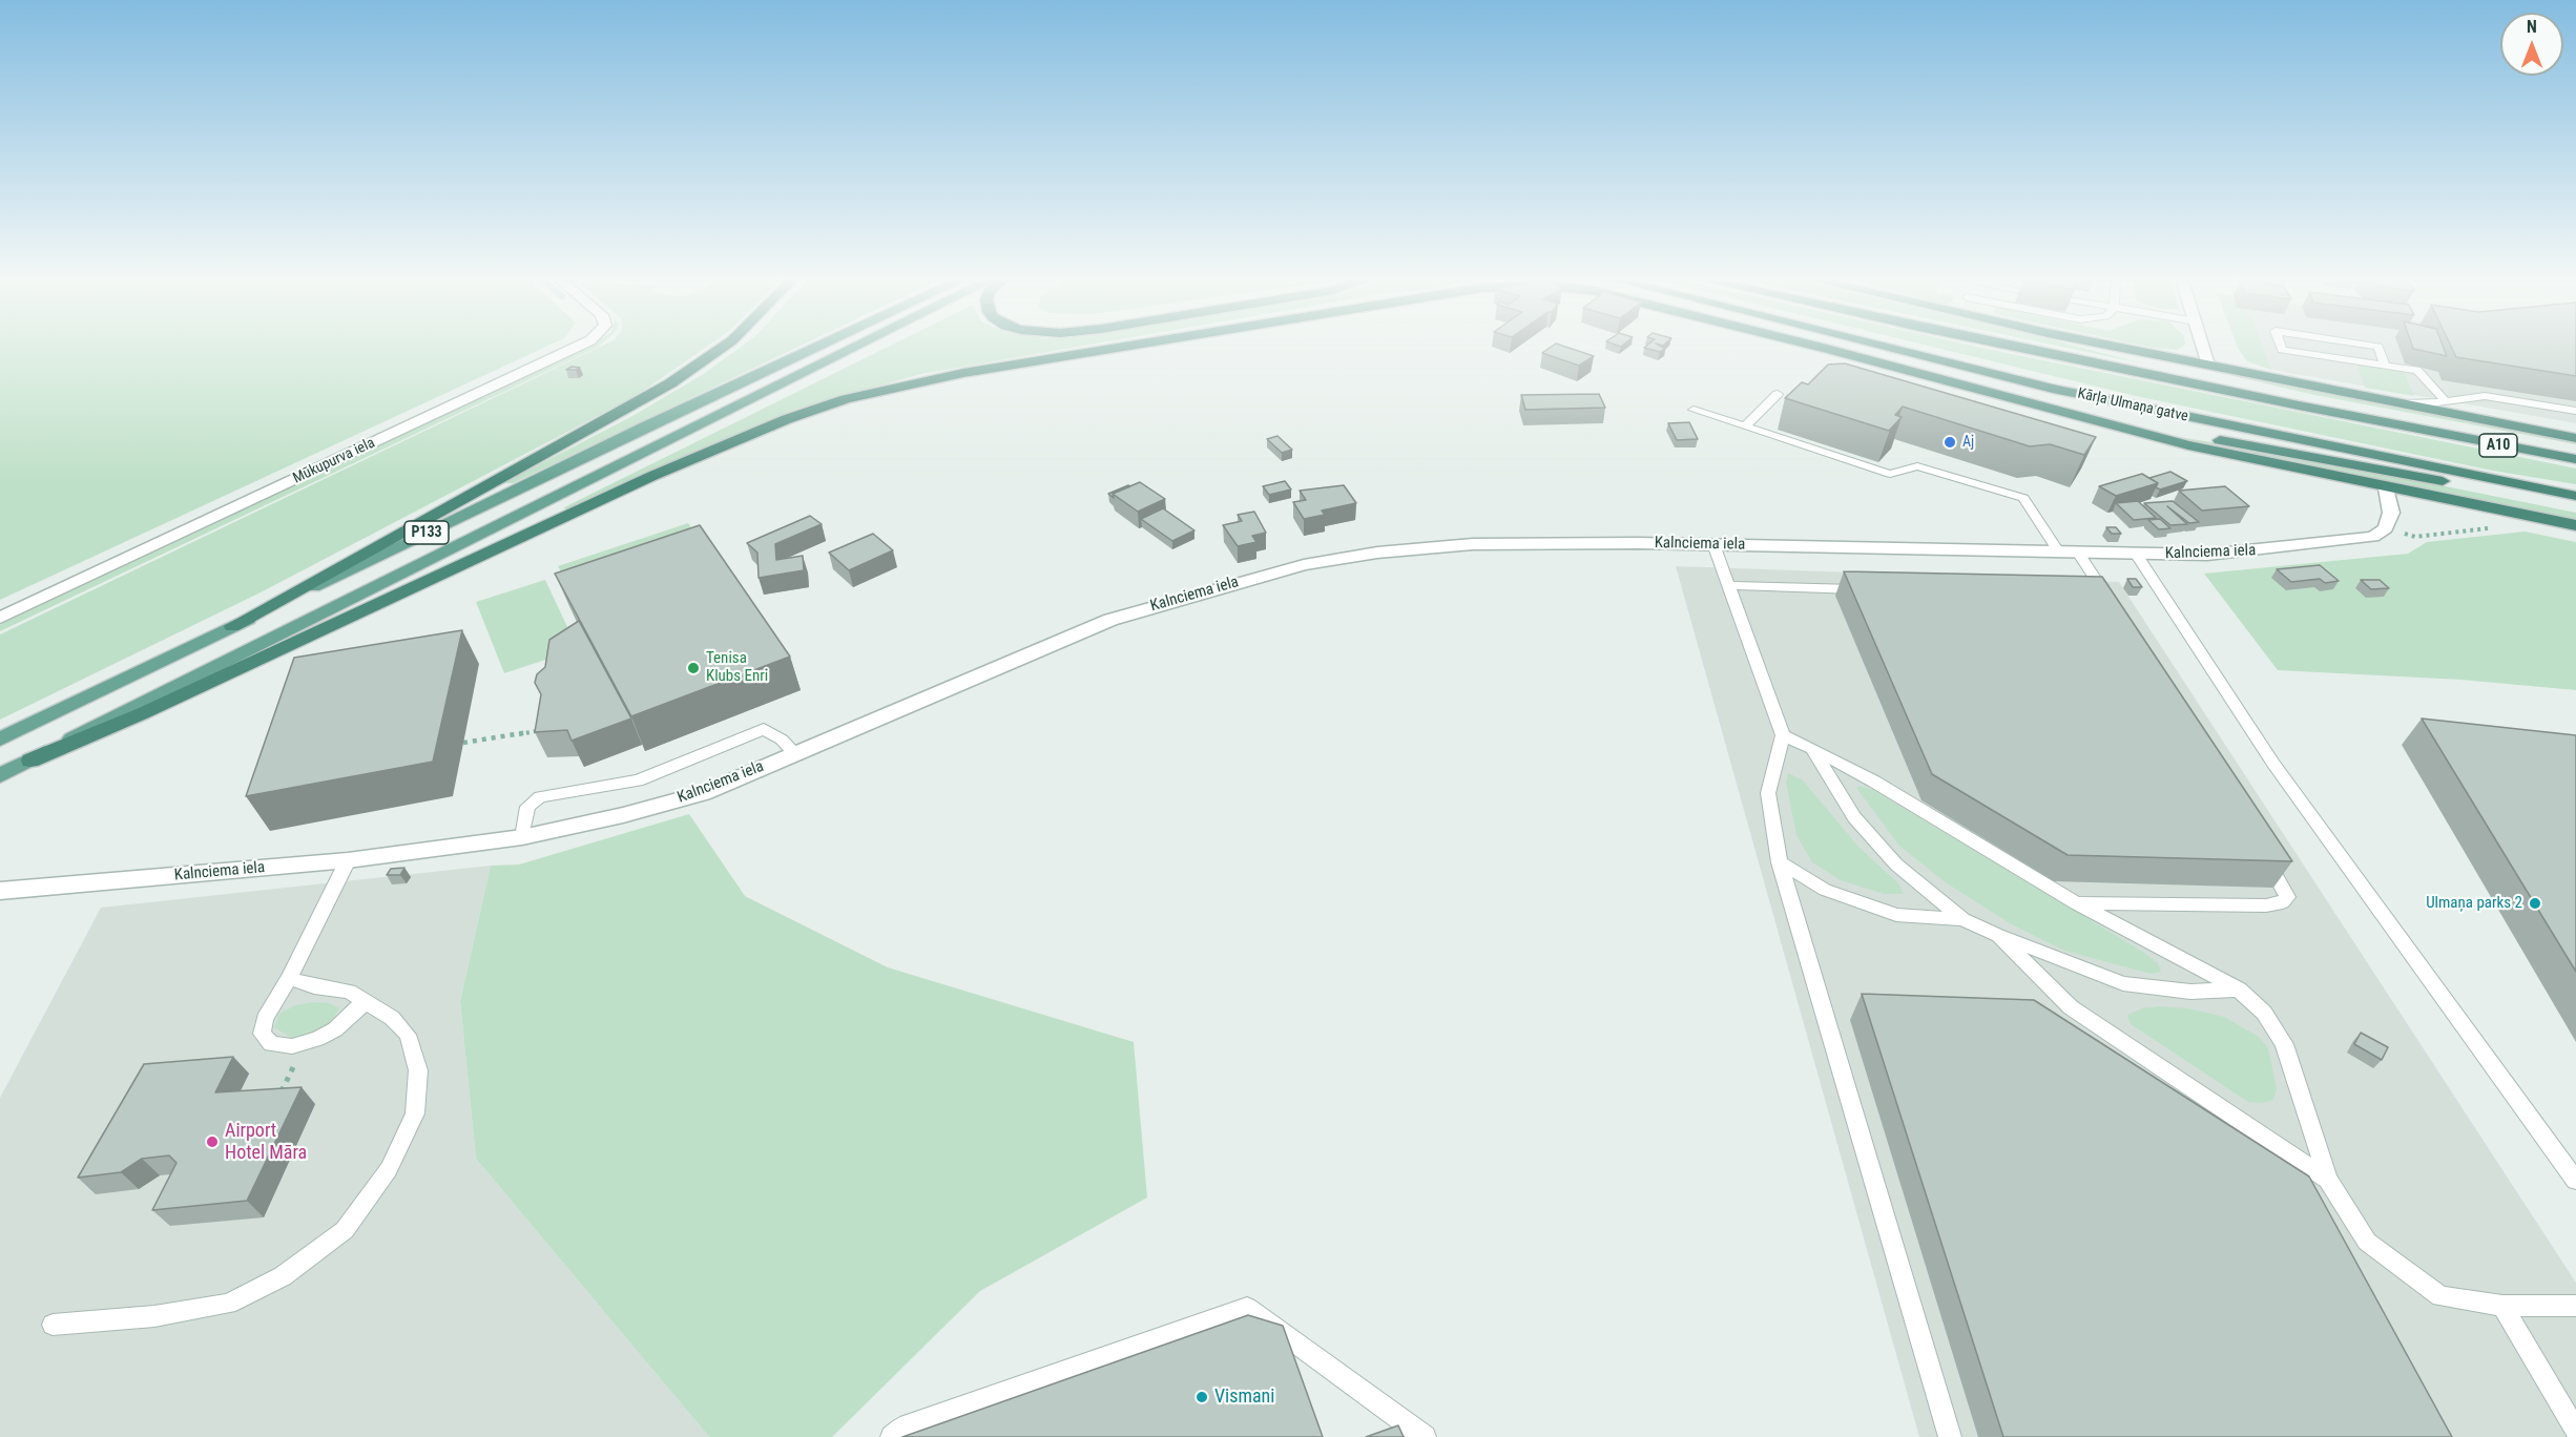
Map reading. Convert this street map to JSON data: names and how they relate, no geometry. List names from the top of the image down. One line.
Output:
{"streets":{"highway":["Kārļa Ulmaņa gatve","A10"],"main road":["P133"],"street":["Mūkupurva iela","Kalnciema iela"]},"places":["Aj","Tenisa Klubs Enri","Ulmaņa parks 2","Airport Hotel Māra","Vismani"],"north":"top"}
